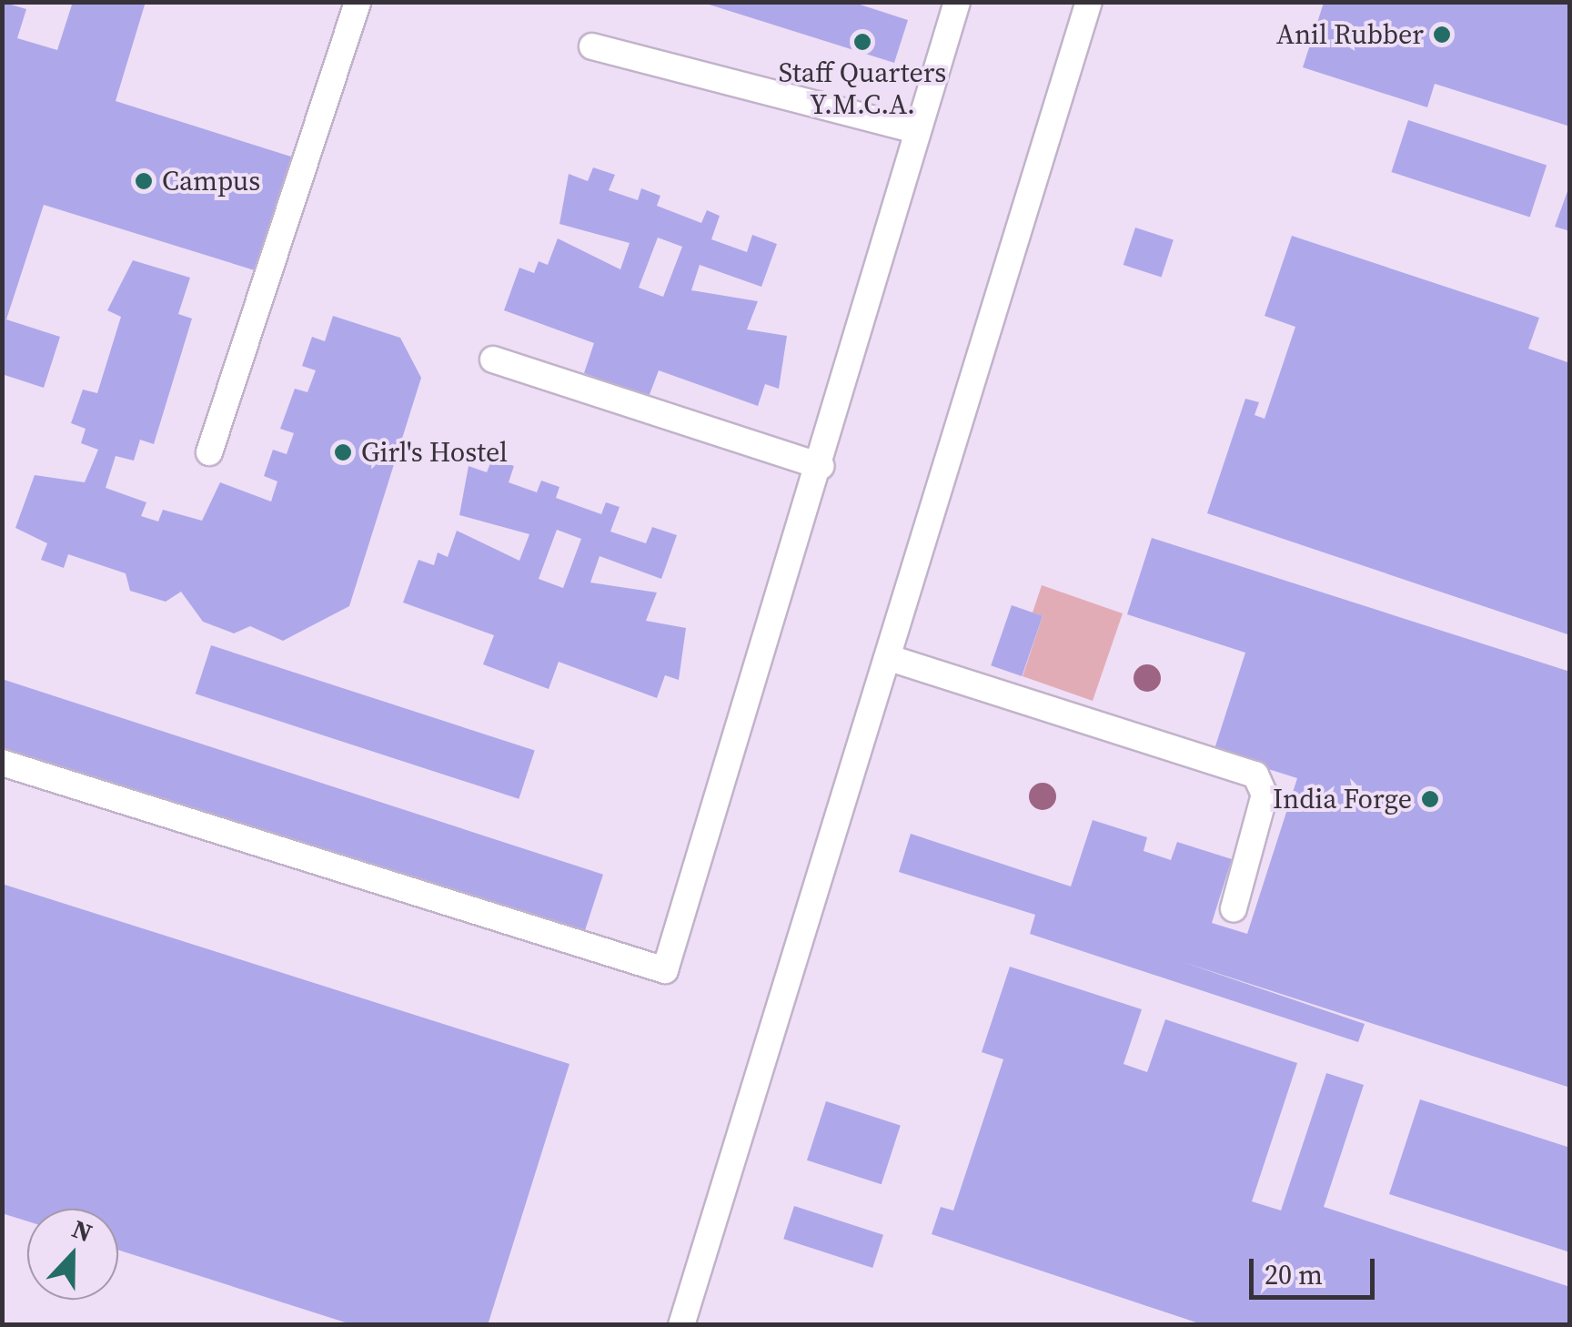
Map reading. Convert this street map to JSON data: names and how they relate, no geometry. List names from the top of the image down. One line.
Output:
{"places":["Anil Rubber","Staff Quarters Y.M.C.A.","Campus","Girl's Hostel","India Forge"],"scale_bar":"20 m","north":"top"}
